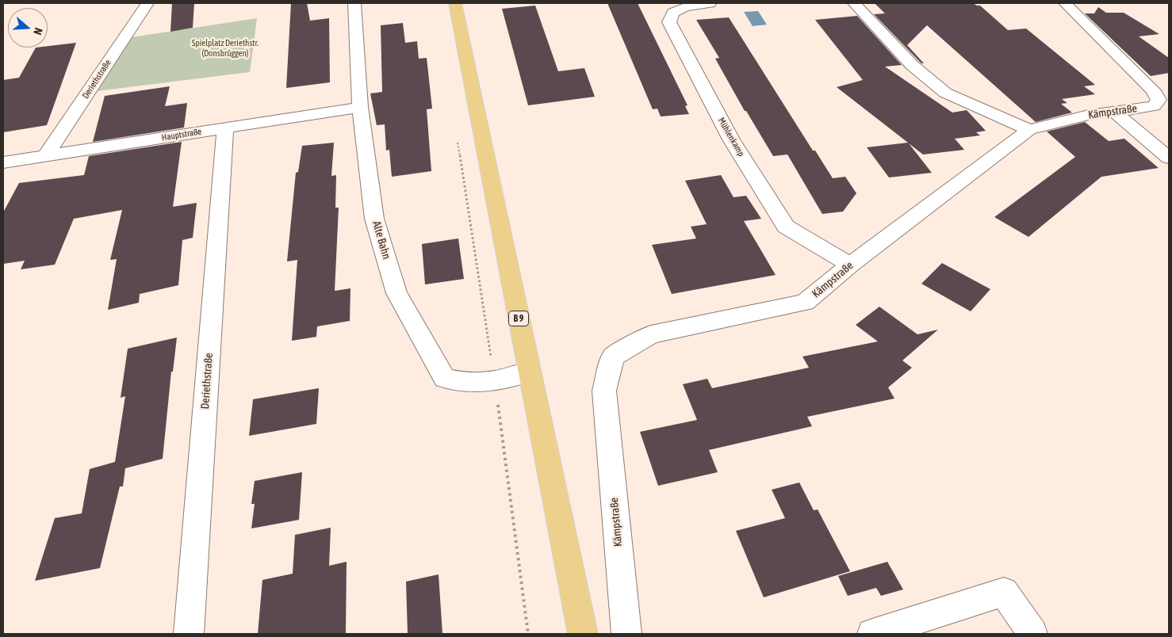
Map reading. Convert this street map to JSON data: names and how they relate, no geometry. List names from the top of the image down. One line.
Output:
{"streets":{"main road":["B 9"],"street":["Deriethstraße","Kämpstraße","Hauptstraße","Mühlenkamp","Alte Bahn"]},"crossings":[["Deriethstraße","Hauptstraße"],["Kämpstraße","Mühlenkamp"],["Hauptstraße","Alte Bahn"],["Alte Bahn","B 9"]],"parks":["Spielplatz Deriethstr. (Donsbrüggen)"],"north":"right"}
